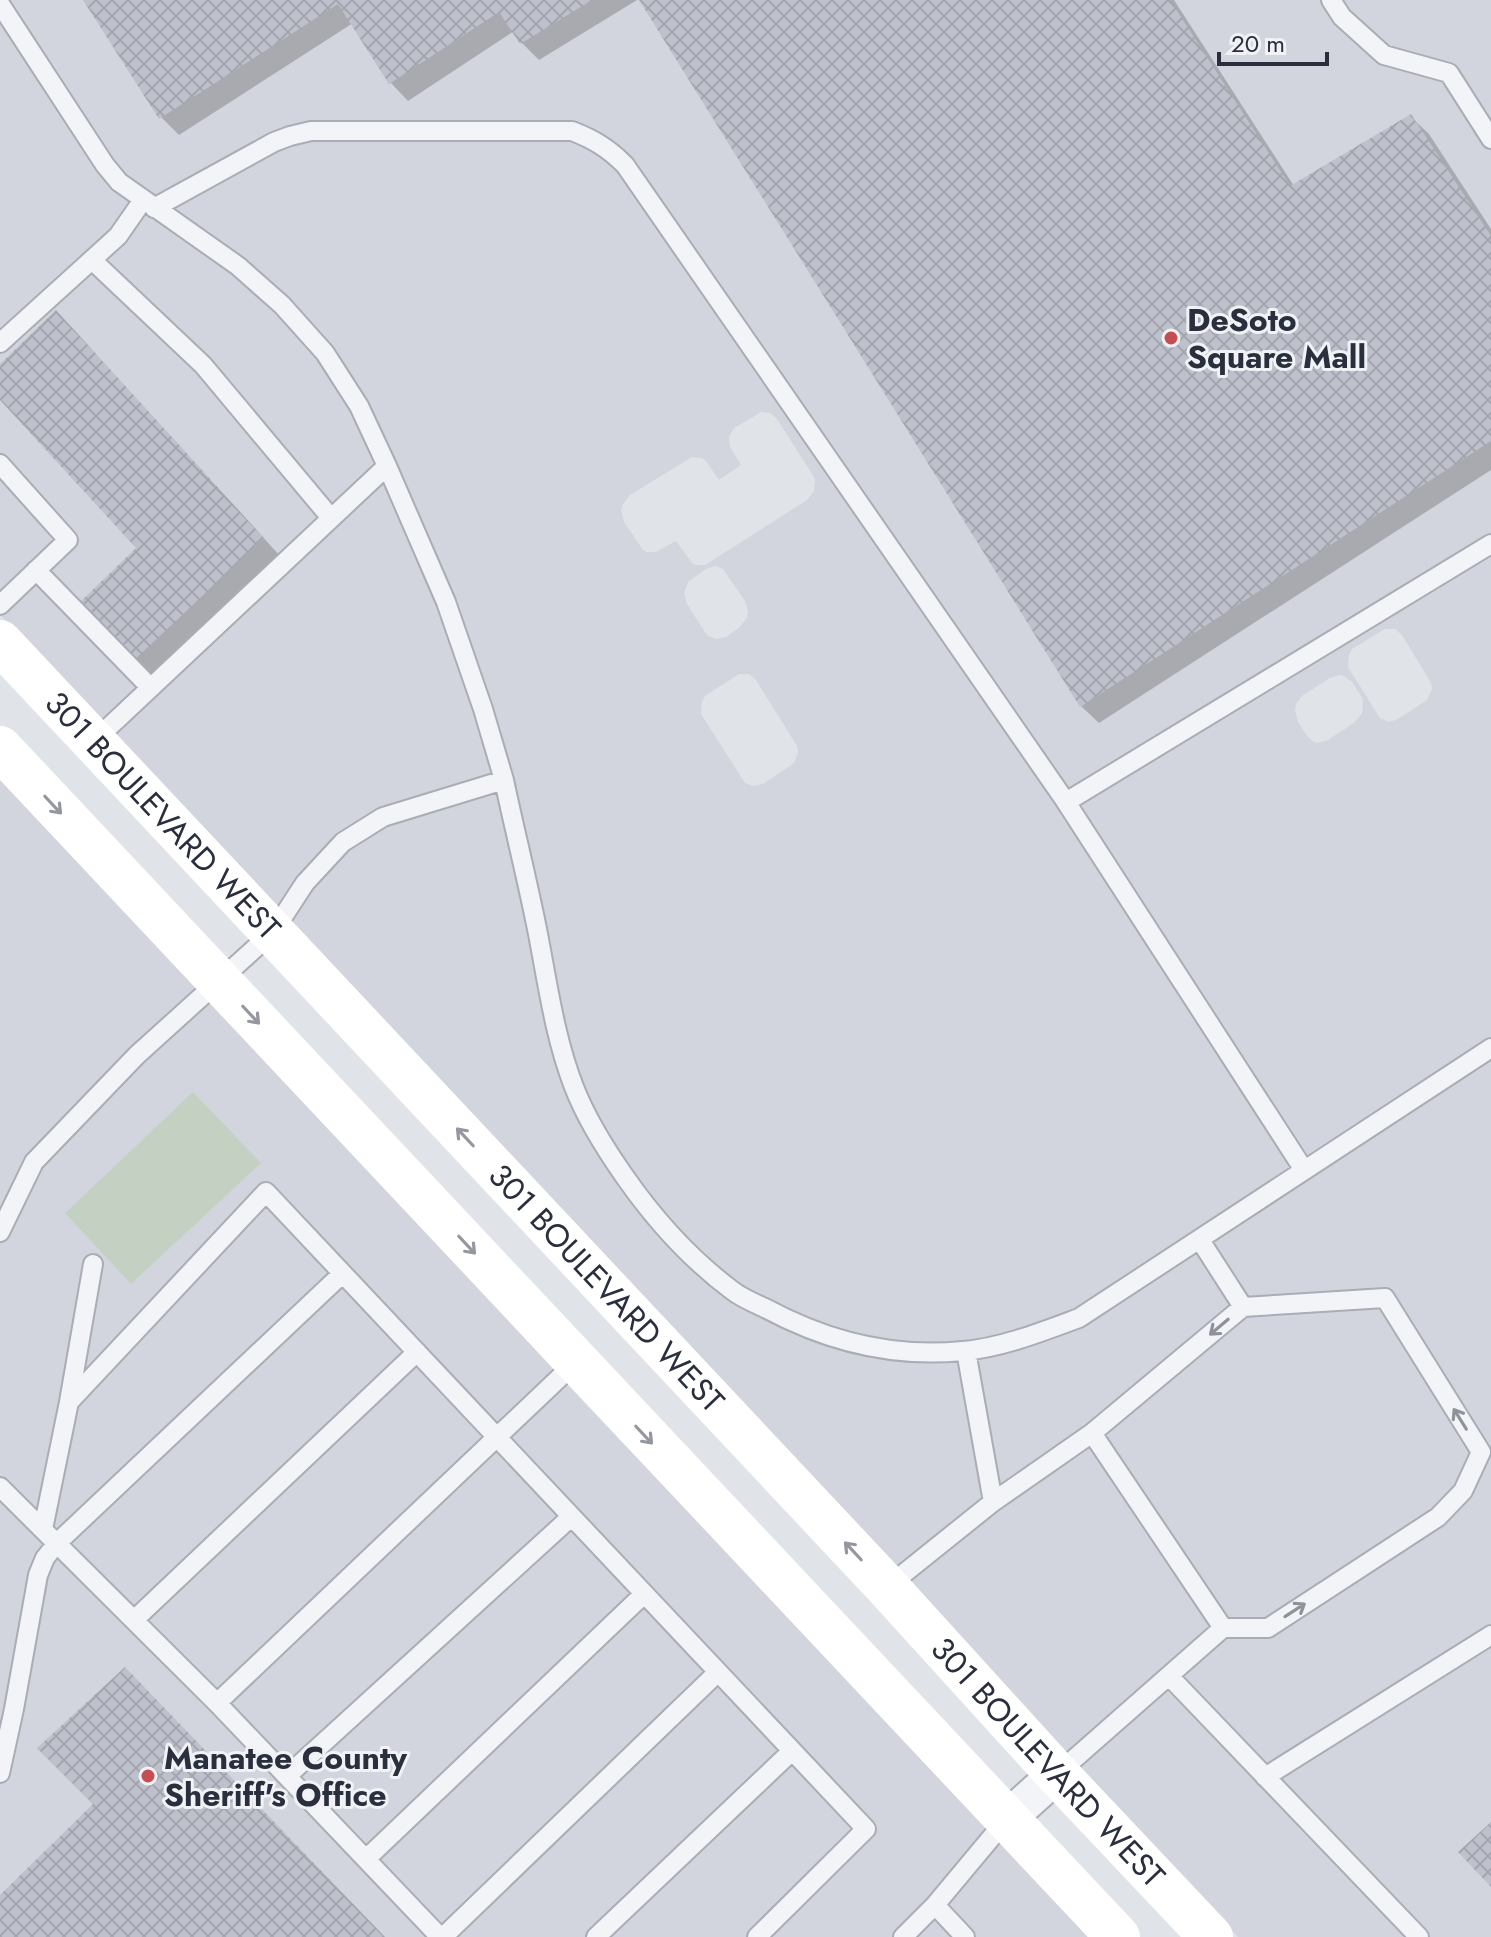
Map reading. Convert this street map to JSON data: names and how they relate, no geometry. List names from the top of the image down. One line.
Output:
{"streets":{"main road":["301 BOULEVARD WEST"]},"places":["DeSoto Square Mall","Manatee County Sheriff's Office"],"scale_bar":"20 m"}
